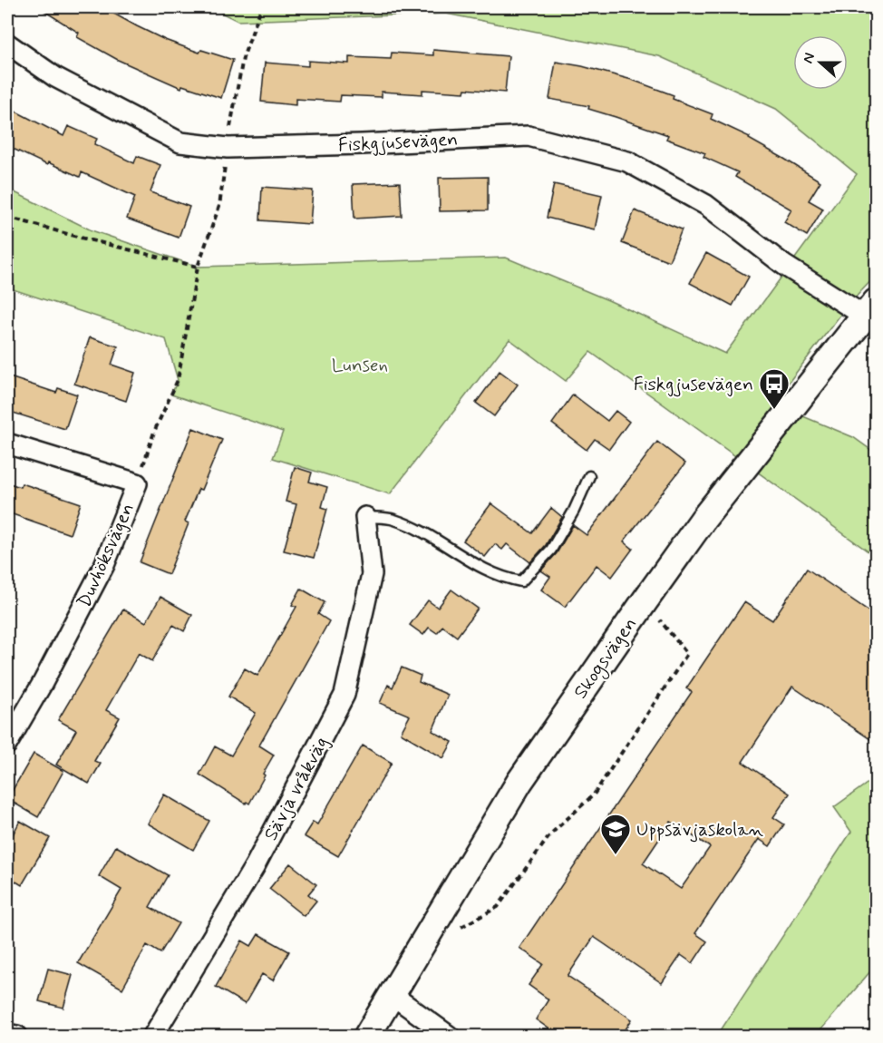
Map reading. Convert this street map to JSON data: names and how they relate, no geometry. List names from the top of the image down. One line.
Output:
{"streets":{"street":["Fiskgjusevägen","Duvhöksvägen","Skogsvägen","Sävja vråkväg"]},"crossings":[["Fiskgjusevägen","Skogsvägen"]],"parks":["Lunsen"],"places":{"bus stop":["Fiskgjusevägen"],"school or university":["Uppsävjaskolan"]},"north":"left"}
